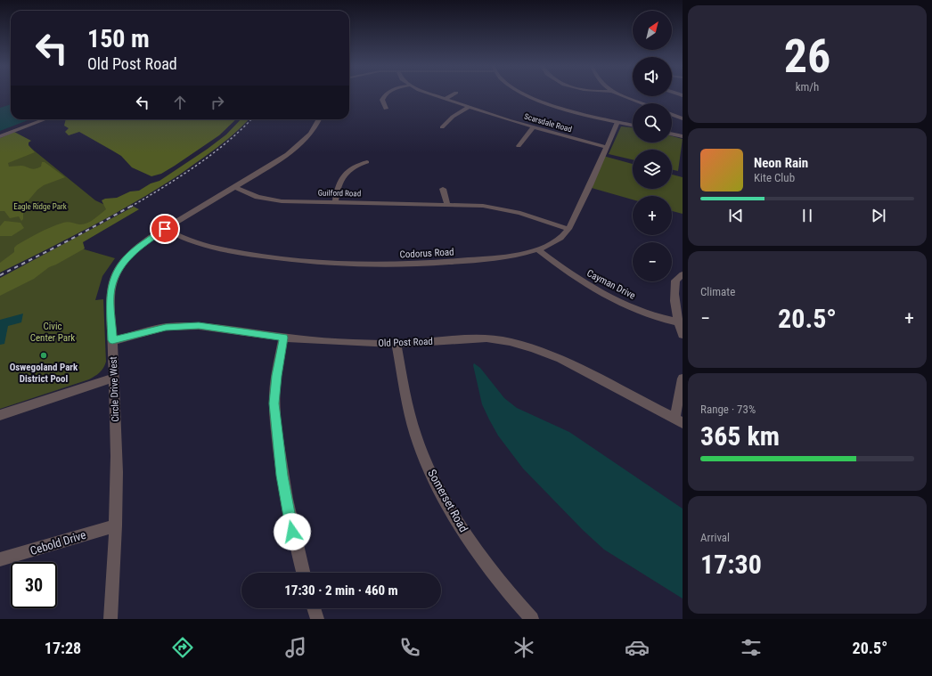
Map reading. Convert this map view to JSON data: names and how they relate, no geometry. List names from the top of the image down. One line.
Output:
{"streets":{"street":["Scarsdale Road","Guilford Road","Codorus Road","Cayman Drive","Old Post Road","Circle Drive West","Somerset Road","Cebold Drive"]},"crossings":[["Scarsdale Road","Codorus Road"],["Guilford Road","Codorus Road"],["Guilford Road","Circle Drive West"],["Codorus Road","Cayman Drive"],["Codorus Road","Circle Drive West"],["Old Post Road","Circle Drive West"],["Old Post Road","Somerset Road"],["Circle Drive West","Cebold Drive"]],"parks":["Eagle Ridge Park","Civic Center Park"],"places":["Oswegoland Park District Pool"],"north":"top right","page":{"tile":[["26","km/h"],"Climate",["Range · 73%","365 km"],["Arrival","17:30"]],"map_buttons":["+","−"],"turn":["150 m","Old Post Road"],"song":["Neon Rain","Kite Club"],"heat":["−","20.5°","+"],"limit":"30","trip":"17:30 · 2 min · 460 m","tabs":["17:28","20.5°"]}}
